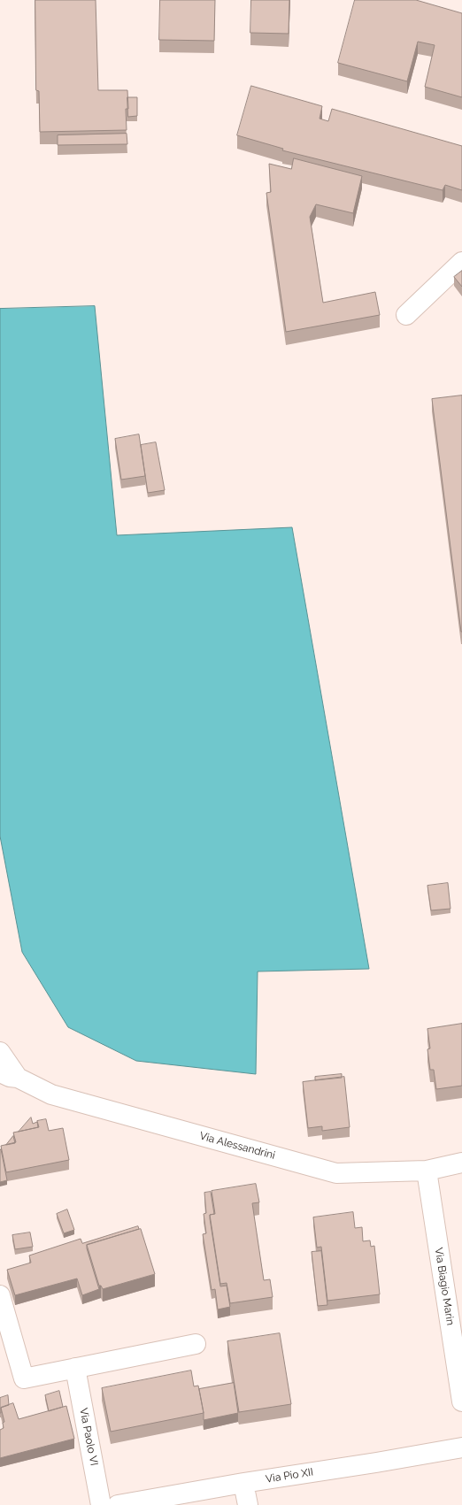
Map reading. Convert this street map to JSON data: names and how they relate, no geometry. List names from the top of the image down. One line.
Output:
{"streets":{"street":["Via Alessandrini","Via Biagio Marin","Via Paolo VI","Via Pio XII"]},"crossings":[["Via Alessandrini","Via Biagio Marin"]]}
